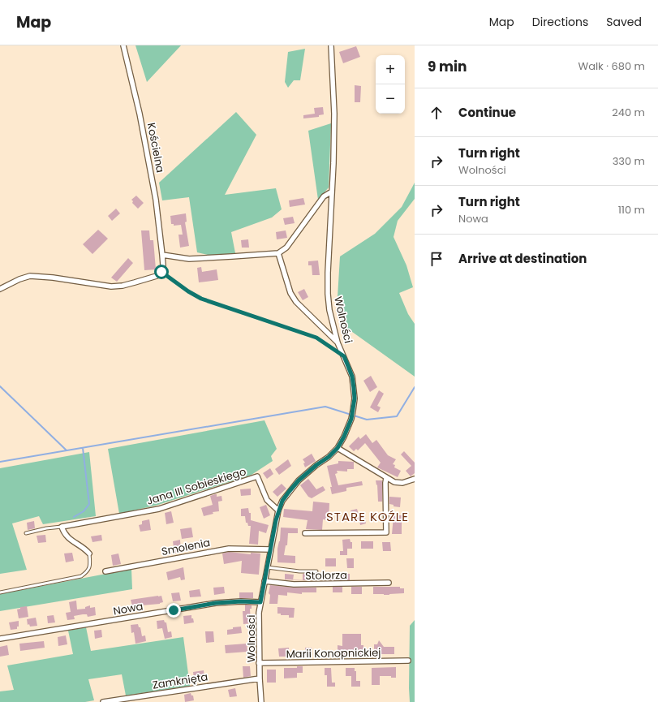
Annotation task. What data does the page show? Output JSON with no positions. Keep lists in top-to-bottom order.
{
  "streets": {
    "street": [
      "Kościelna",
      "Wolności",
      "Jana III Sobieskiego",
      "Smolenia",
      "Stolorza",
      "Nowa",
      "Marii Konopnickiej",
      "Zamknięta"
    ]
  },
  "crossings": [
    ["Wolności", "Jana III Sobieskiego"],
    ["Wolności", "Smolenia"],
    ["Wolności", "Stolorza"],
    ["Wolności", "Nowa"],
    ["Wolności", "Marii Konopnickiej"],
    ["Wolności", "Zamknięta"]
  ],
  "districts": ["STARE KOŹLE"],
  "page": {
    "header": "Map",
    "nav": ["Map", "Directions", "Saved"],
    "heading": ["9 min", "Walk · 680 m"],
    "map_buttons": ["+", "−"],
    "list": [
      ["Continue", "240 m"],
      ["Turn right", "Wolności", "330 m"],
      ["Turn right", "Nowa", "110 m"],
      "Arrive at destination"
    ]
  }
}
